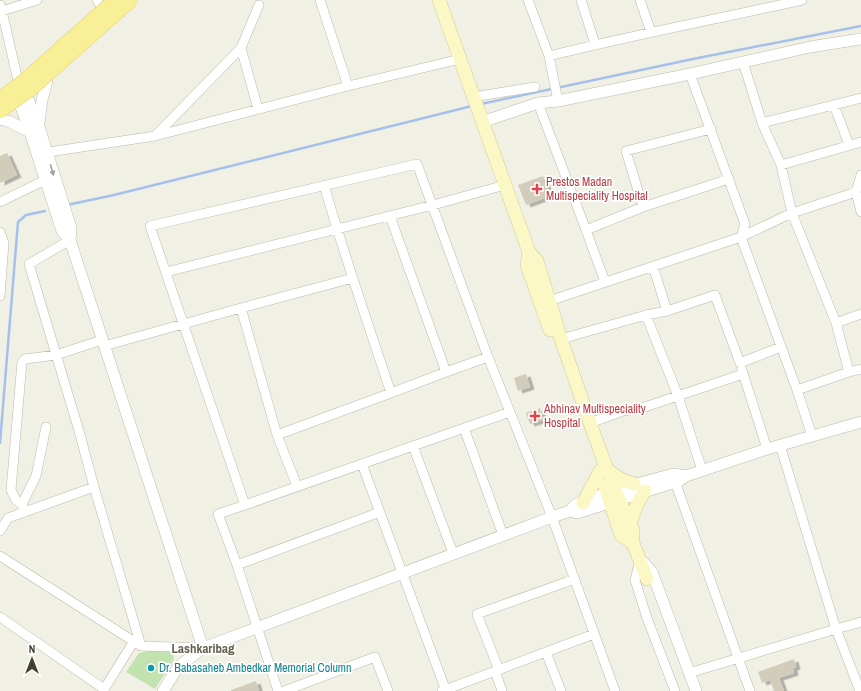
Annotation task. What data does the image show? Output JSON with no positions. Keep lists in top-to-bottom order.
{
  "districts": ["Lashkaribag"],
  "places": {
    "health": ["Prestos Madan Multispeciality Hospital", "Abhinav Multispeciality Hospital"],
    "other": ["Dr. Babasaheb Ambedkar Memorial Column"]
  },
  "north": "top"
}
